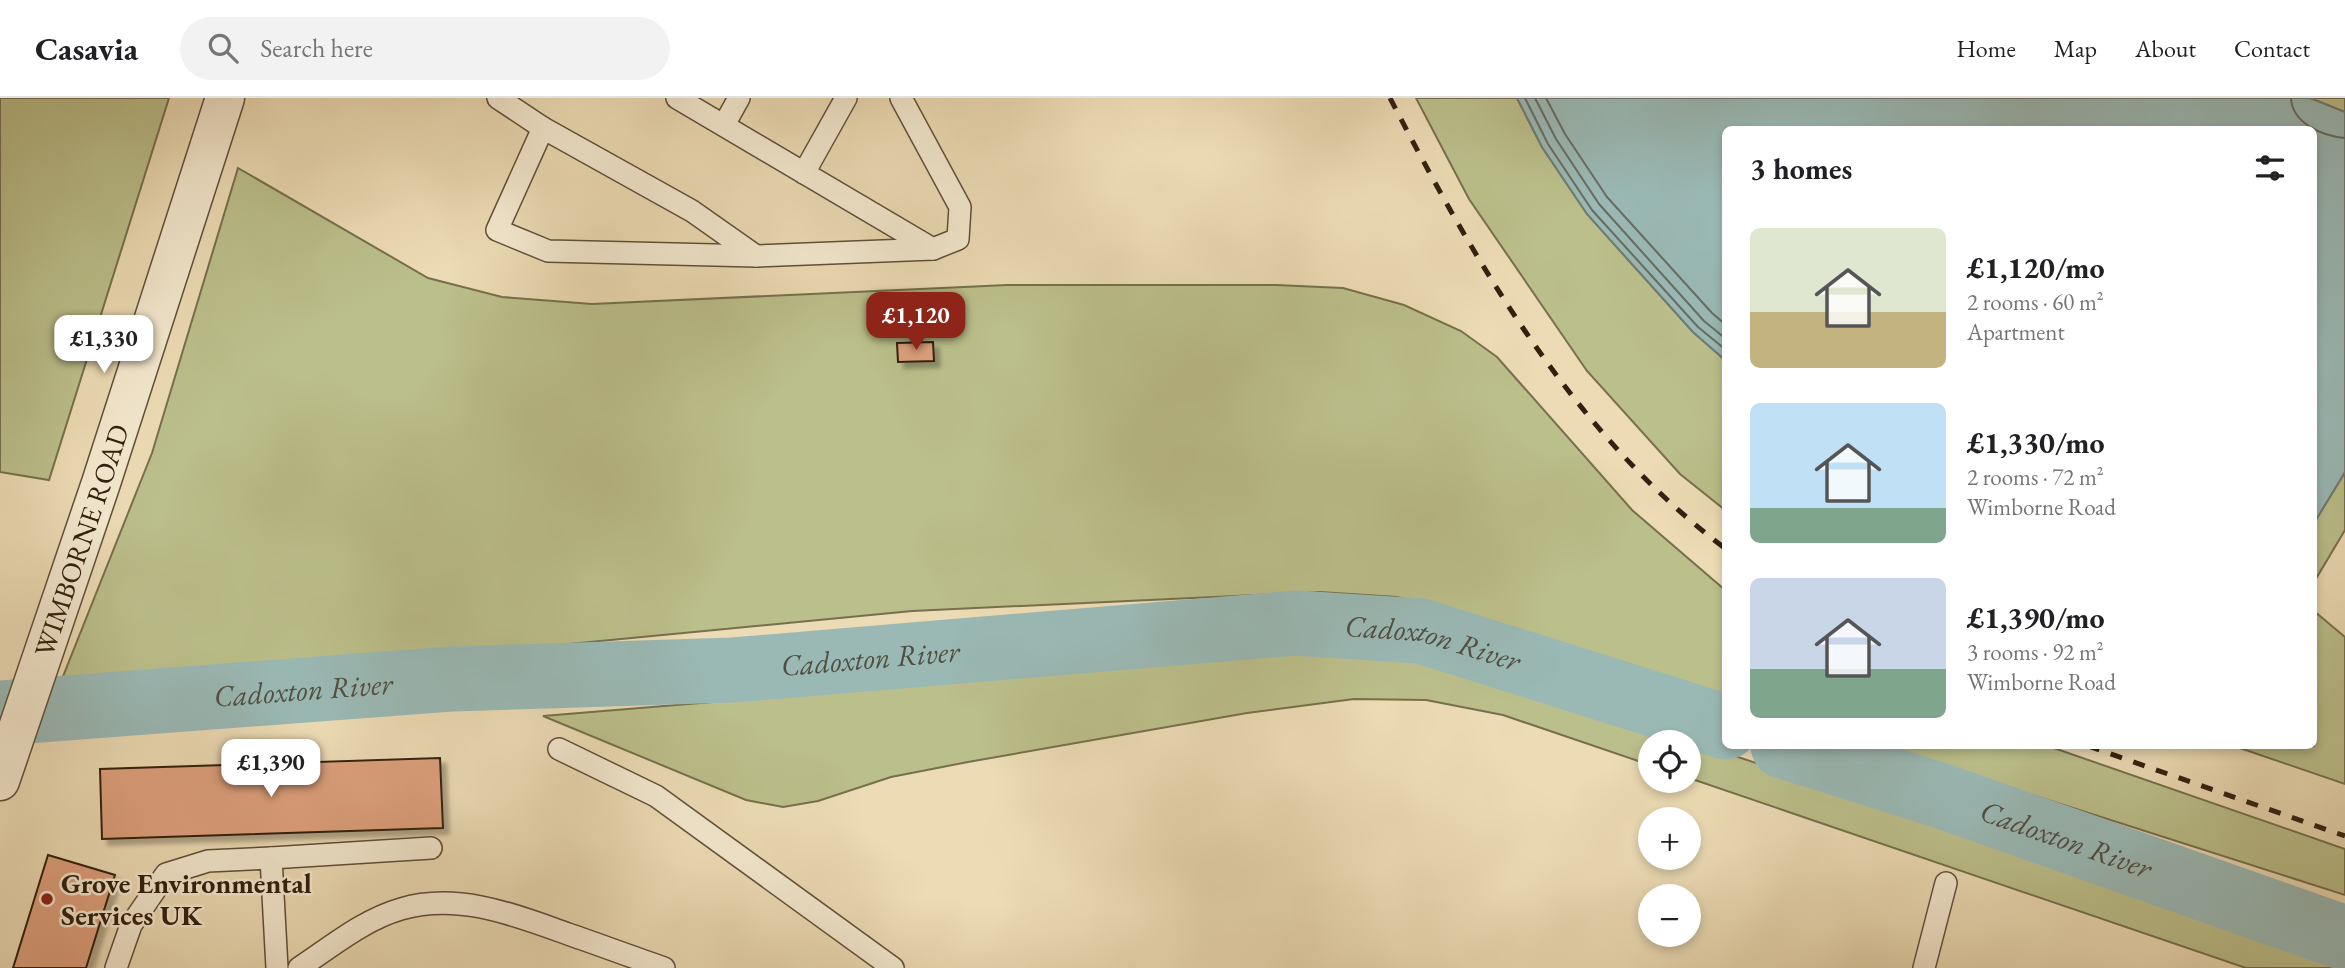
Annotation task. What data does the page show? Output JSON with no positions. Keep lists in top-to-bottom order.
{
  "streets": {
    "street": ["WIMBORNE ROAD"]
  },
  "water": ["Cadoxton River"],
  "places": ["Grove Environmental Services UK"],
  "page": {
    "header": "Casavia",
    "search": "Search here",
    "nav": [
      "Home",
      "Map",
      "About",
      "Contact"
    ],
    "heading": "3 homes",
    "list": [
      {
        "name": "£1,120/mo",
        "note": "2 rooms · 60 m² · Apartment"
      },
      {
        "name": "£1,330/mo",
        "note": "2 rooms · 72 m² · Wimborne Road"
      },
      {
        "name": "£1,390/mo",
        "note": "3 rooms · 92 m² · Wimborne Road"
      }
    ],
    "price": ["£1,120", "£1,330", "£1,390"],
    "map_buttons": ["+", "−"]
  }
}
